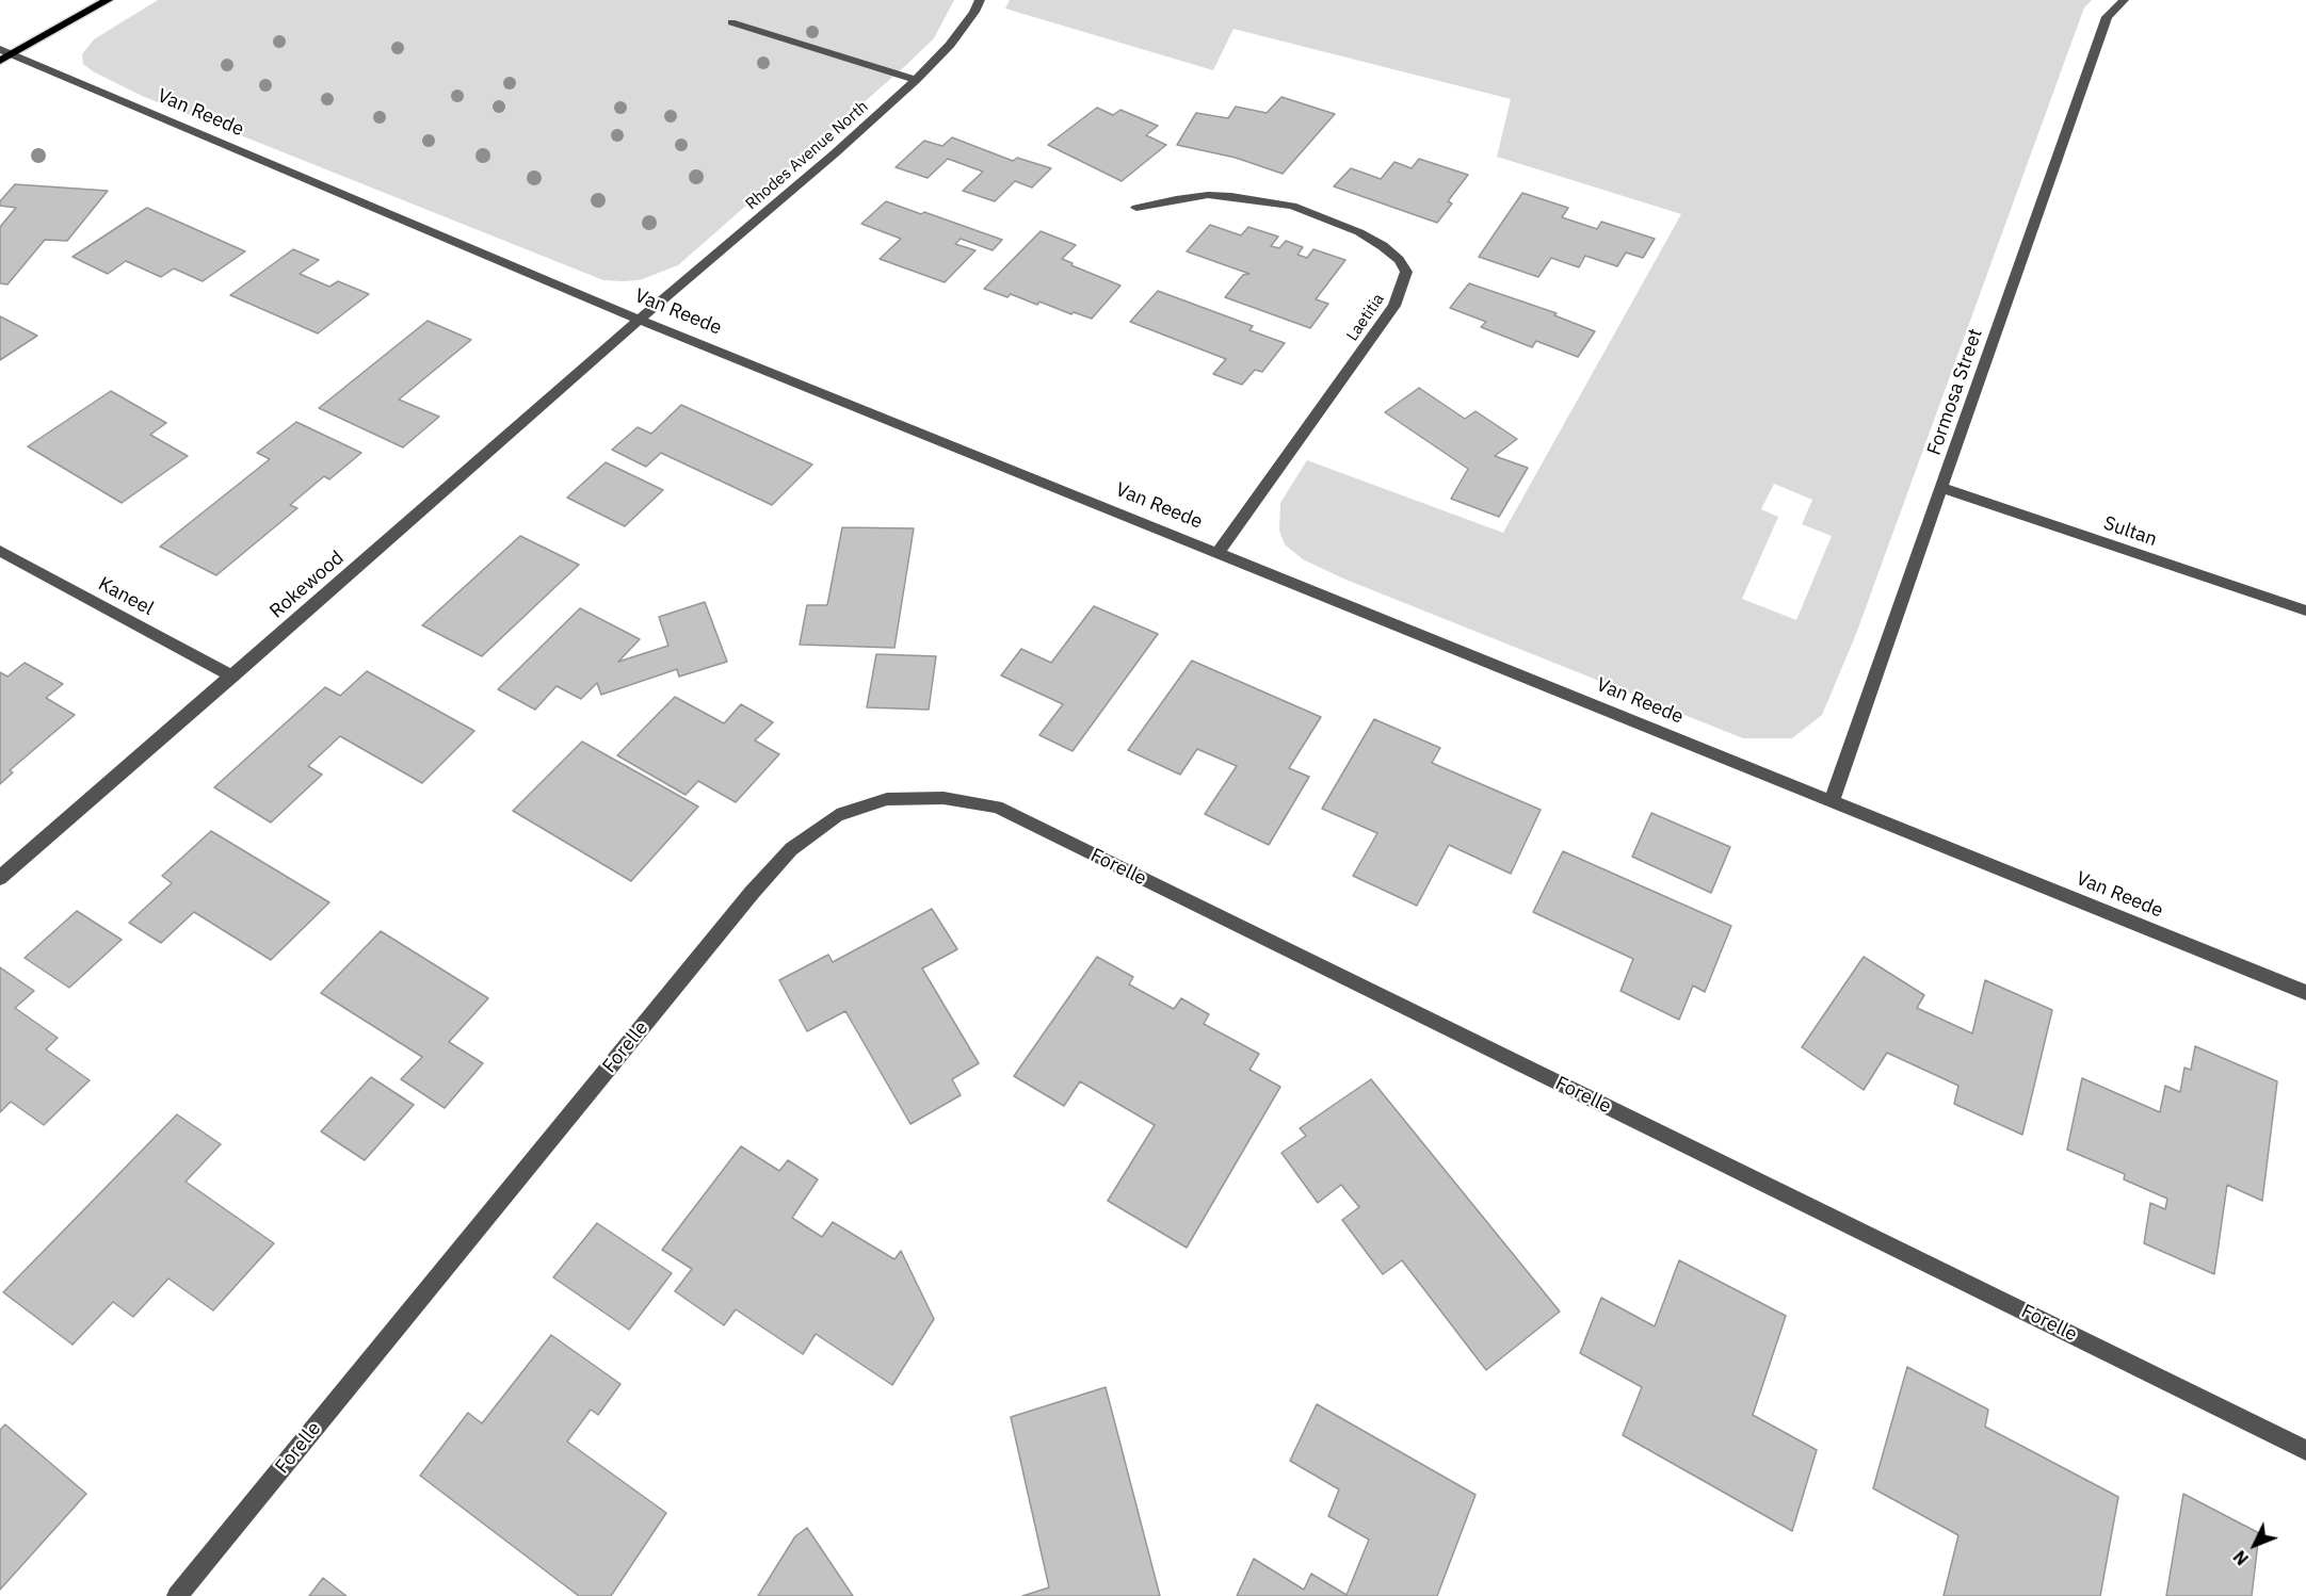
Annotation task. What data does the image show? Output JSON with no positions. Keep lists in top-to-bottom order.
{
  "streets": {
    "street": [
      "Van Reede",
      "Rhodes Avenue North",
      "Laetitia",
      "Formosa Street",
      "Sultan",
      "Rokewood",
      "Kaneel",
      "Forelle"
    ]
  },
  "crossings": [
    ["Van Reede", "Rhodes Avenue North"],
    ["Van Reede", "Laetitia"],
    ["Van Reede", "Formosa Street"],
    ["Van Reede", "Rokewood"],
    ["Rhodes Avenue North", "Rokewood"],
    ["Formosa Street", "Sultan"],
    ["Rokewood", "Kaneel"]
  ],
  "north": "bottom left"
}
